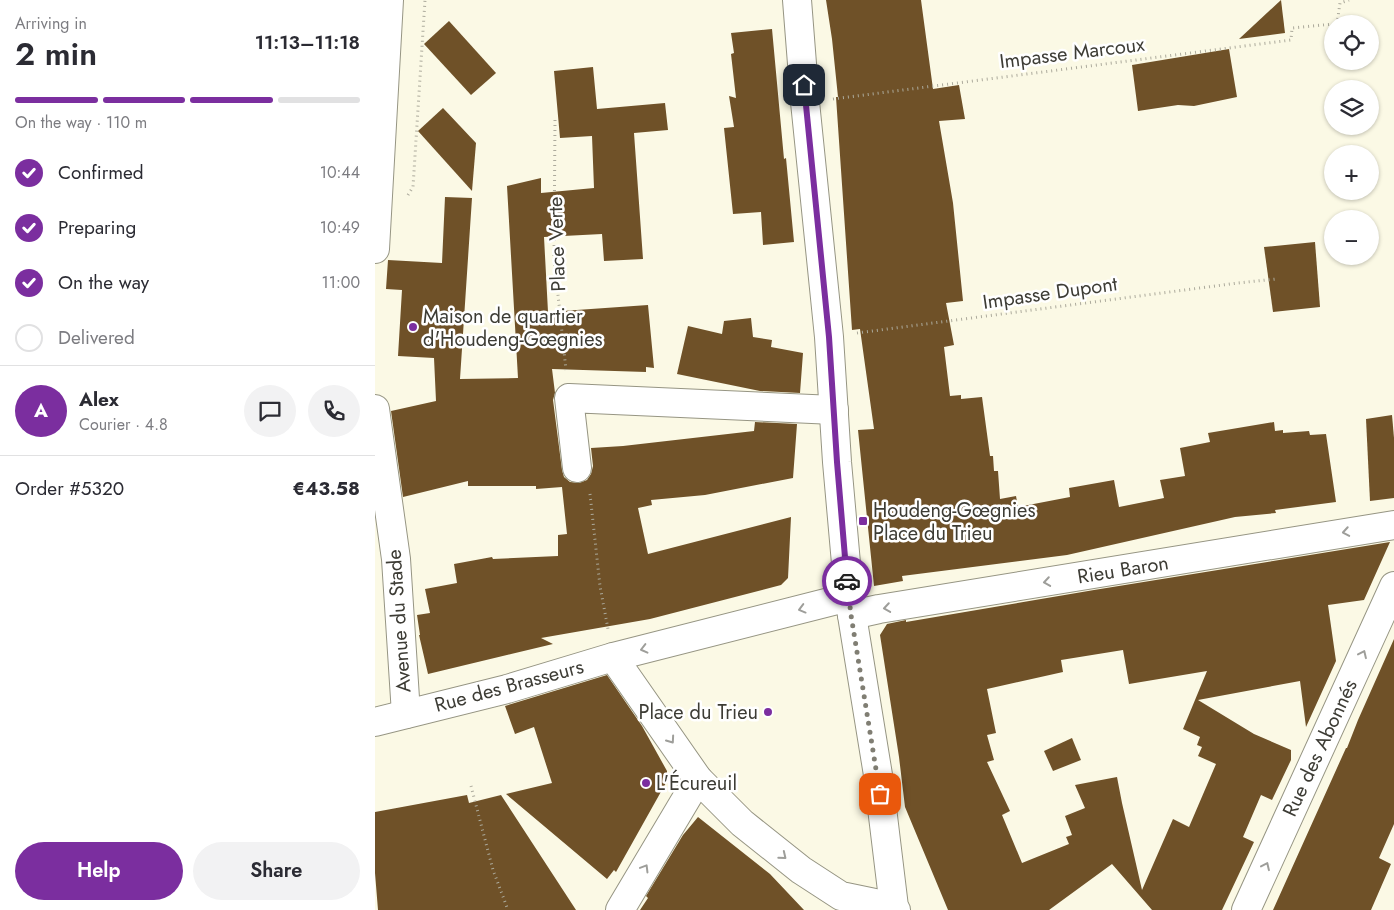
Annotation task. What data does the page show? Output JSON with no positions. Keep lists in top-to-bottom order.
{
  "streets": {
    "street": [
      "Rieu Baron",
      "Avenue du Stade",
      "Rue des Brasseurs",
      "Rue des Abonnés"
    ],
    "path": ["Impasse Marcoux", "Place Verte", "Impasse Dupont"]
  },
  "crossings": [
    ["Avenue du Stade", "Rue des Brasseurs"]
  ],
  "one_way": ["Rieu Baron", "Rue des Abonnés"],
  "places": {
    "other": ["Maison de quartier d'Houdeng-Gœgnies", "Place du Trieu", "L'Écureuil"],
    "transit": ["Houdeng-Gœgnies Place du Trieu"]
  },
  "page": {
    "heading": ["2 min", "Arriving in", "11:13–11:18"],
    "panel": [
      "Alex",
      "Courier · 4.8",
      "Order #5320",
      "€43.58"
    ],
    "map_buttons": ["+", "−"],
    "bar": "On the way · 110 m",
    "list": [
      ["Confirmed", "10:44"],
      ["Preparing", "10:49"],
      ["On the way", "11:00"],
      "Delivered"
    ],
    "round": "A",
    "buttons": ["Help", "Share"]
  }
}
